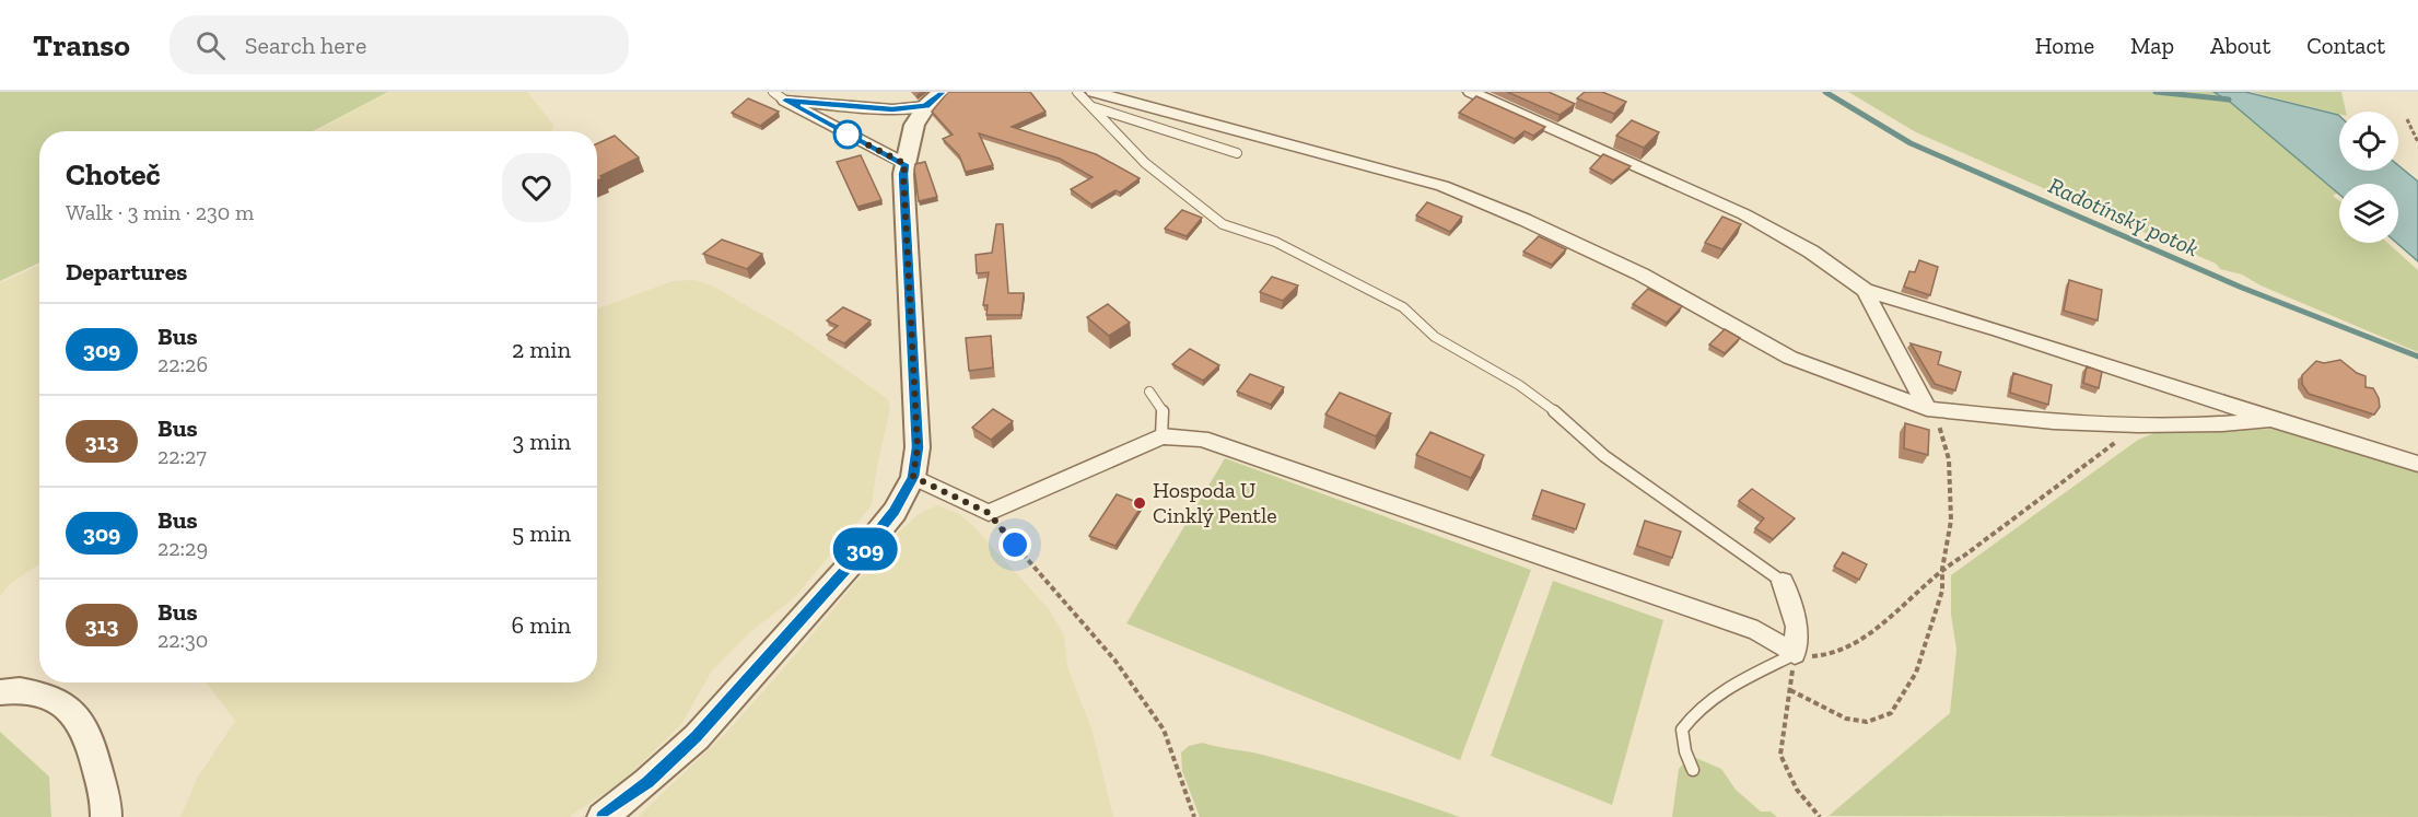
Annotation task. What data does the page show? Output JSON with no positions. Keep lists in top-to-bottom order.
{
  "water": ["Radotínský potok"],
  "places": ["Hospoda U Cinklý Pentle"],
  "lines": ["bus line 309"],
  "page": {
    "header": "Transo",
    "search": "Search here",
    "nav": [
      "Home",
      "Map",
      "About",
      "Contact"
    ],
    "on_map": "309",
    "heading": [
      ["Choteč", "Walk · 3 min · 230 m"],
      "Departures"
    ],
    "list": [
      {
        "mark": "309",
        "name": "Bus",
        "note": "22:26",
        "value": "2 min"
      },
      {
        "mark": "313",
        "name": "Bus",
        "note": "22:27",
        "value": "3 min"
      },
      {
        "mark": "309",
        "name": "Bus",
        "note": "22:29",
        "value": "5 min"
      },
      {
        "mark": "313",
        "name": "Bus",
        "note": "22:30",
        "value": "6 min"
      }
    ]
  }
}
